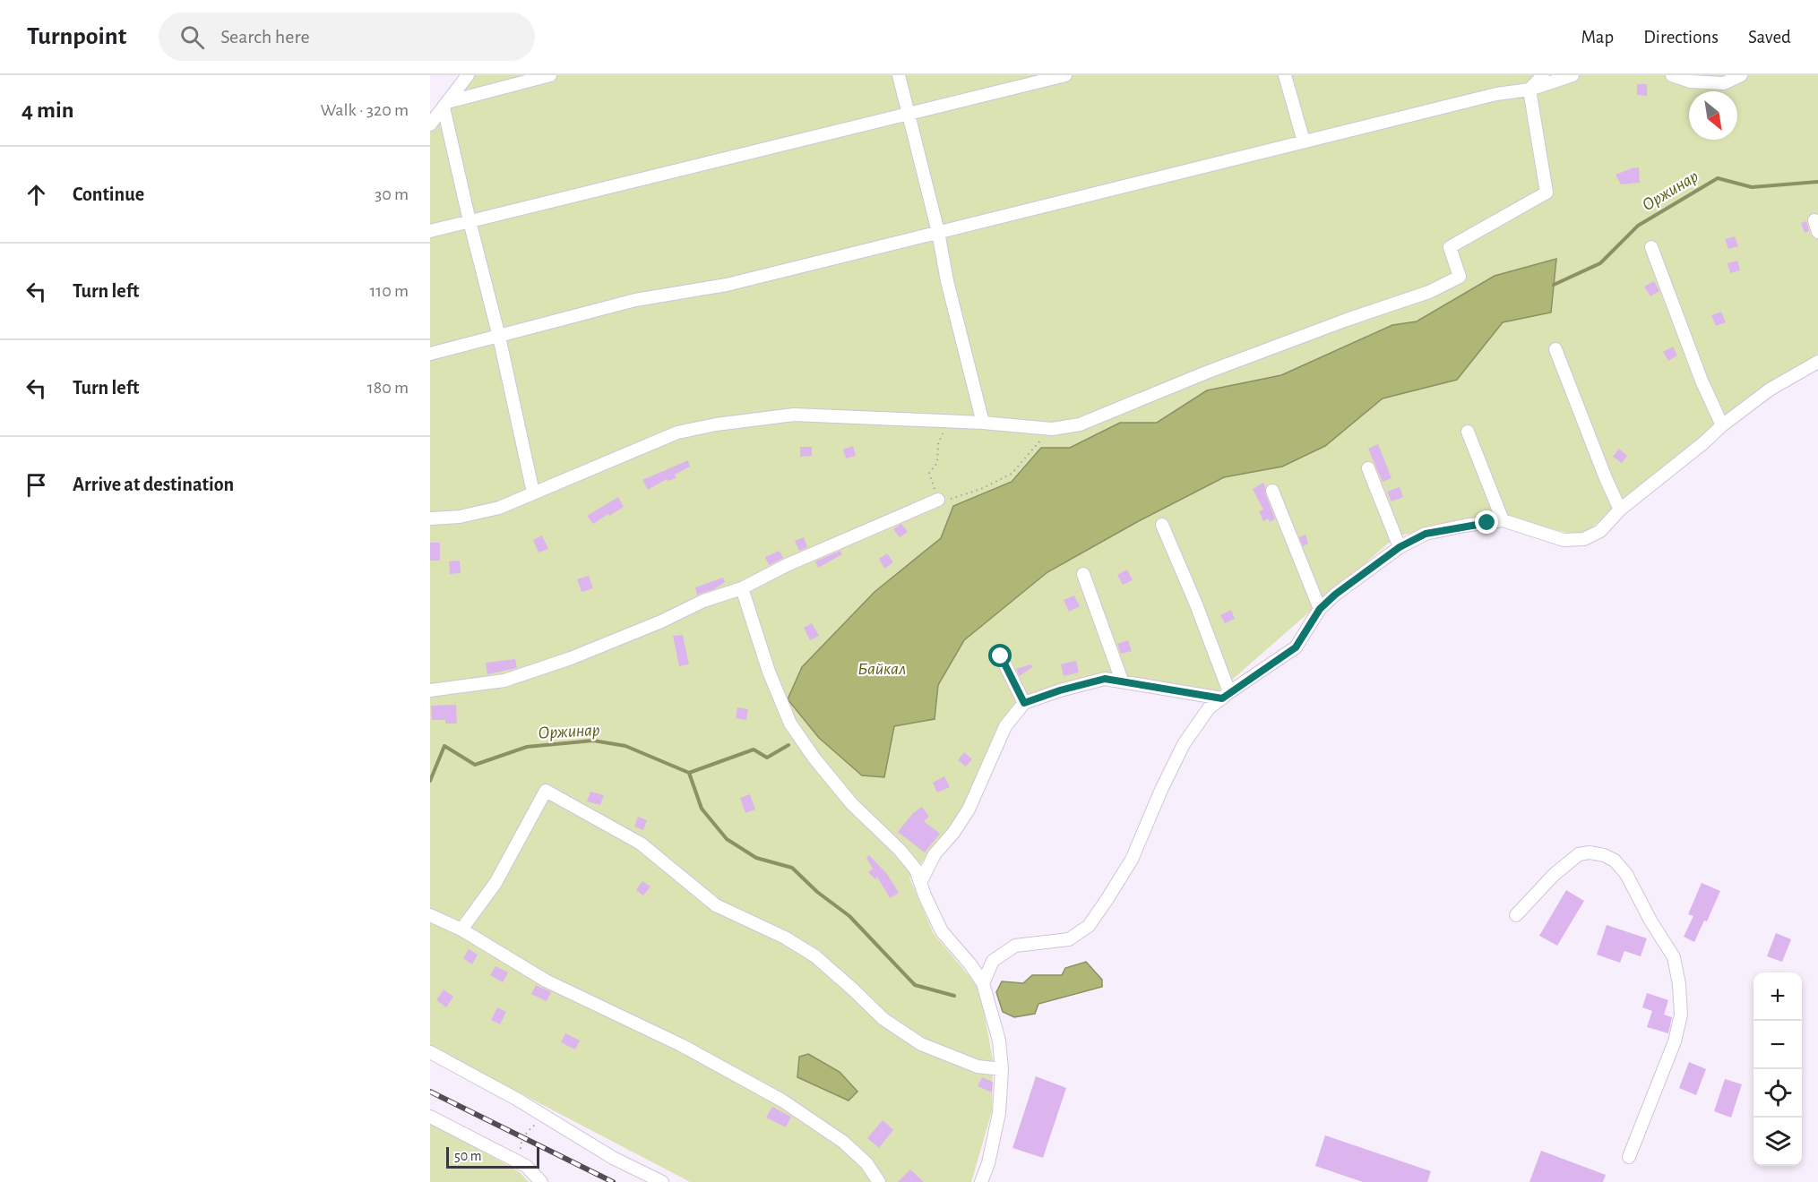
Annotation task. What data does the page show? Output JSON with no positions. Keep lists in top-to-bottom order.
{
  "water": ["Оржинар", "Байкал"],
  "scale_bar": "50 m",
  "north": "bottom right",
  "page": {
    "header": "Turnpoint",
    "search": "Search here",
    "nav": ["Map", "Directions", "Saved"],
    "heading": ["4 min", "Walk · 320 m"],
    "list": [
      ["Continue", "30 m"],
      ["Turn left", "110 m"],
      ["Turn left", "180 m"],
      "Arrive at destination"
    ],
    "map_buttons": ["+", "−"],
    "scale": "50 m"
  }
}
